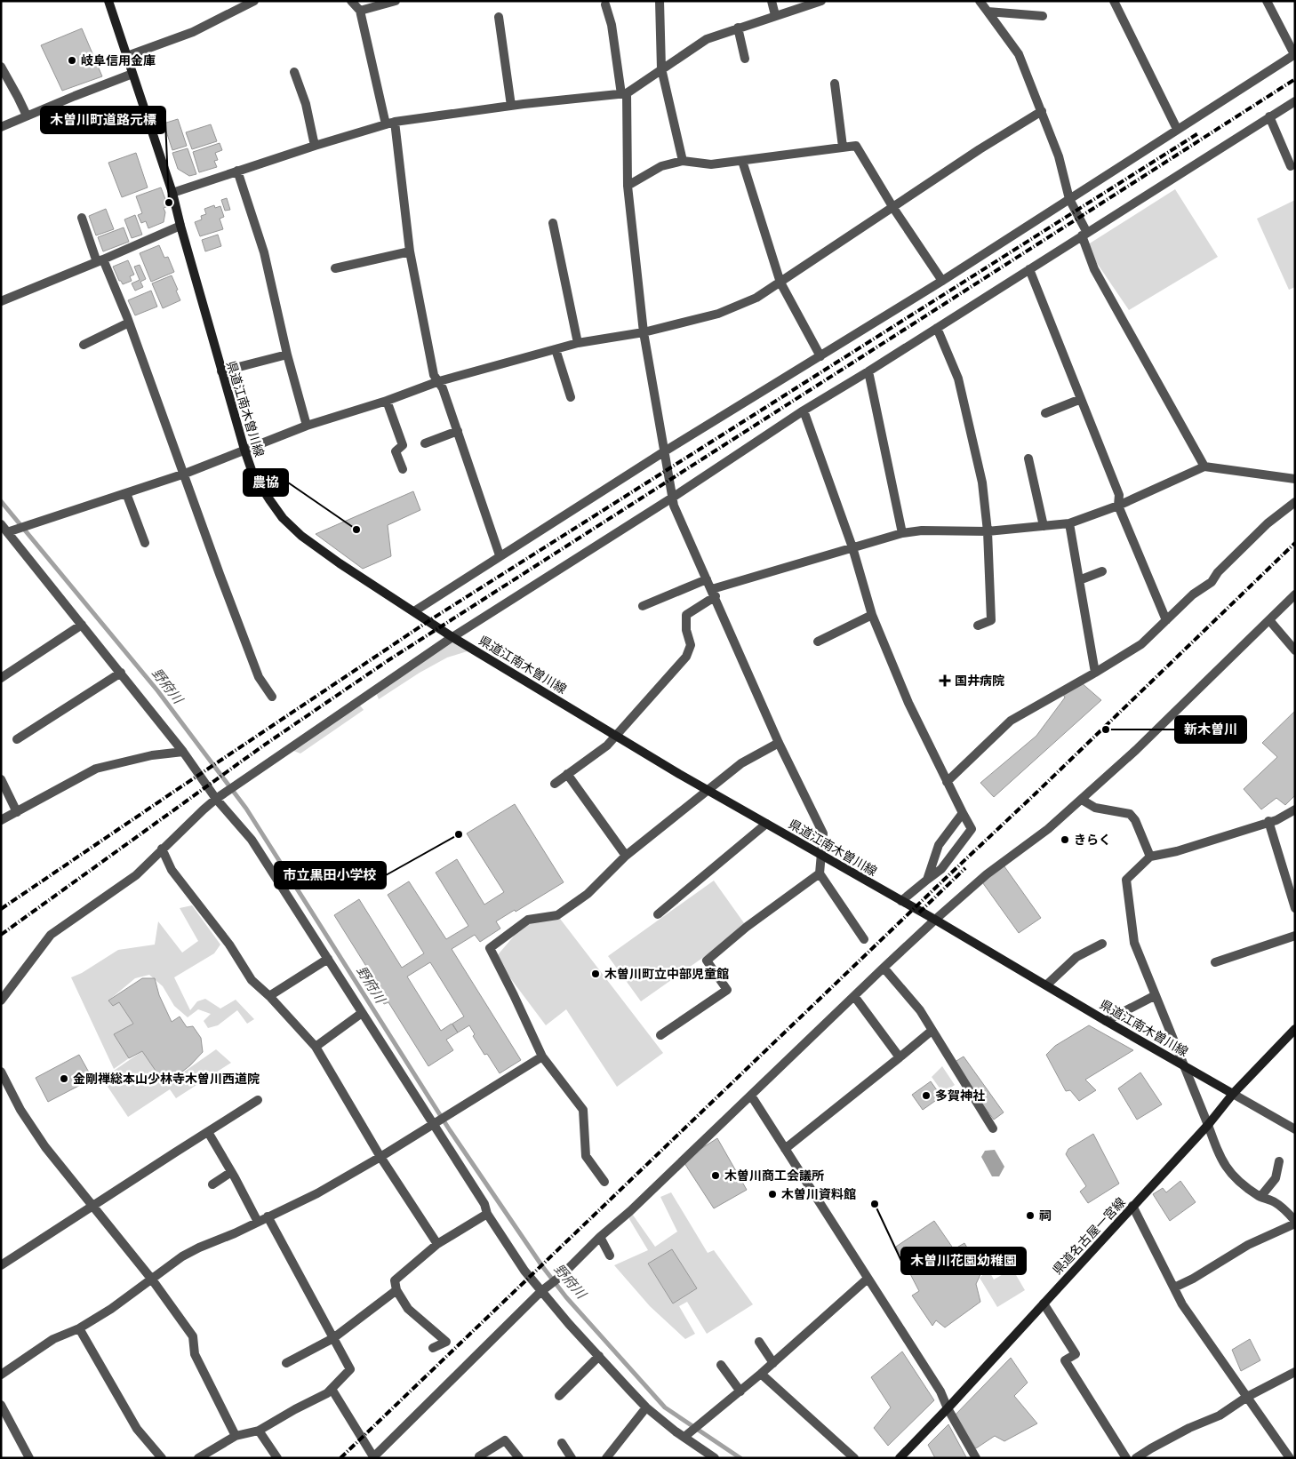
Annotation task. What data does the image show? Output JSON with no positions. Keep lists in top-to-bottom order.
{
  "streets": {
    "main road": ["県道江南木曽川線", "県道名古屋一宮線"]
  },
  "crossings": [
    ["県道江南木曽川線", "県道名古屋一宮線"]
  ],
  "water": ["野府川"],
  "places": {
    "other": [
      "岐阜信用金庫",
      "木曽川町道路元標",
      "農協",
      "新木曽川",
      "市立黒田小学校",
      "きらく",
      "木曽川町立中部児童館",
      "金剛禅総本山少林寺木曽川西道院",
      "多賀神社",
      "木曽川商工会議所",
      "木曽川資料館",
      "木曽川花園幼稚園",
      "祠"
    ],
    "health": ["国井病院"]
  }
}
